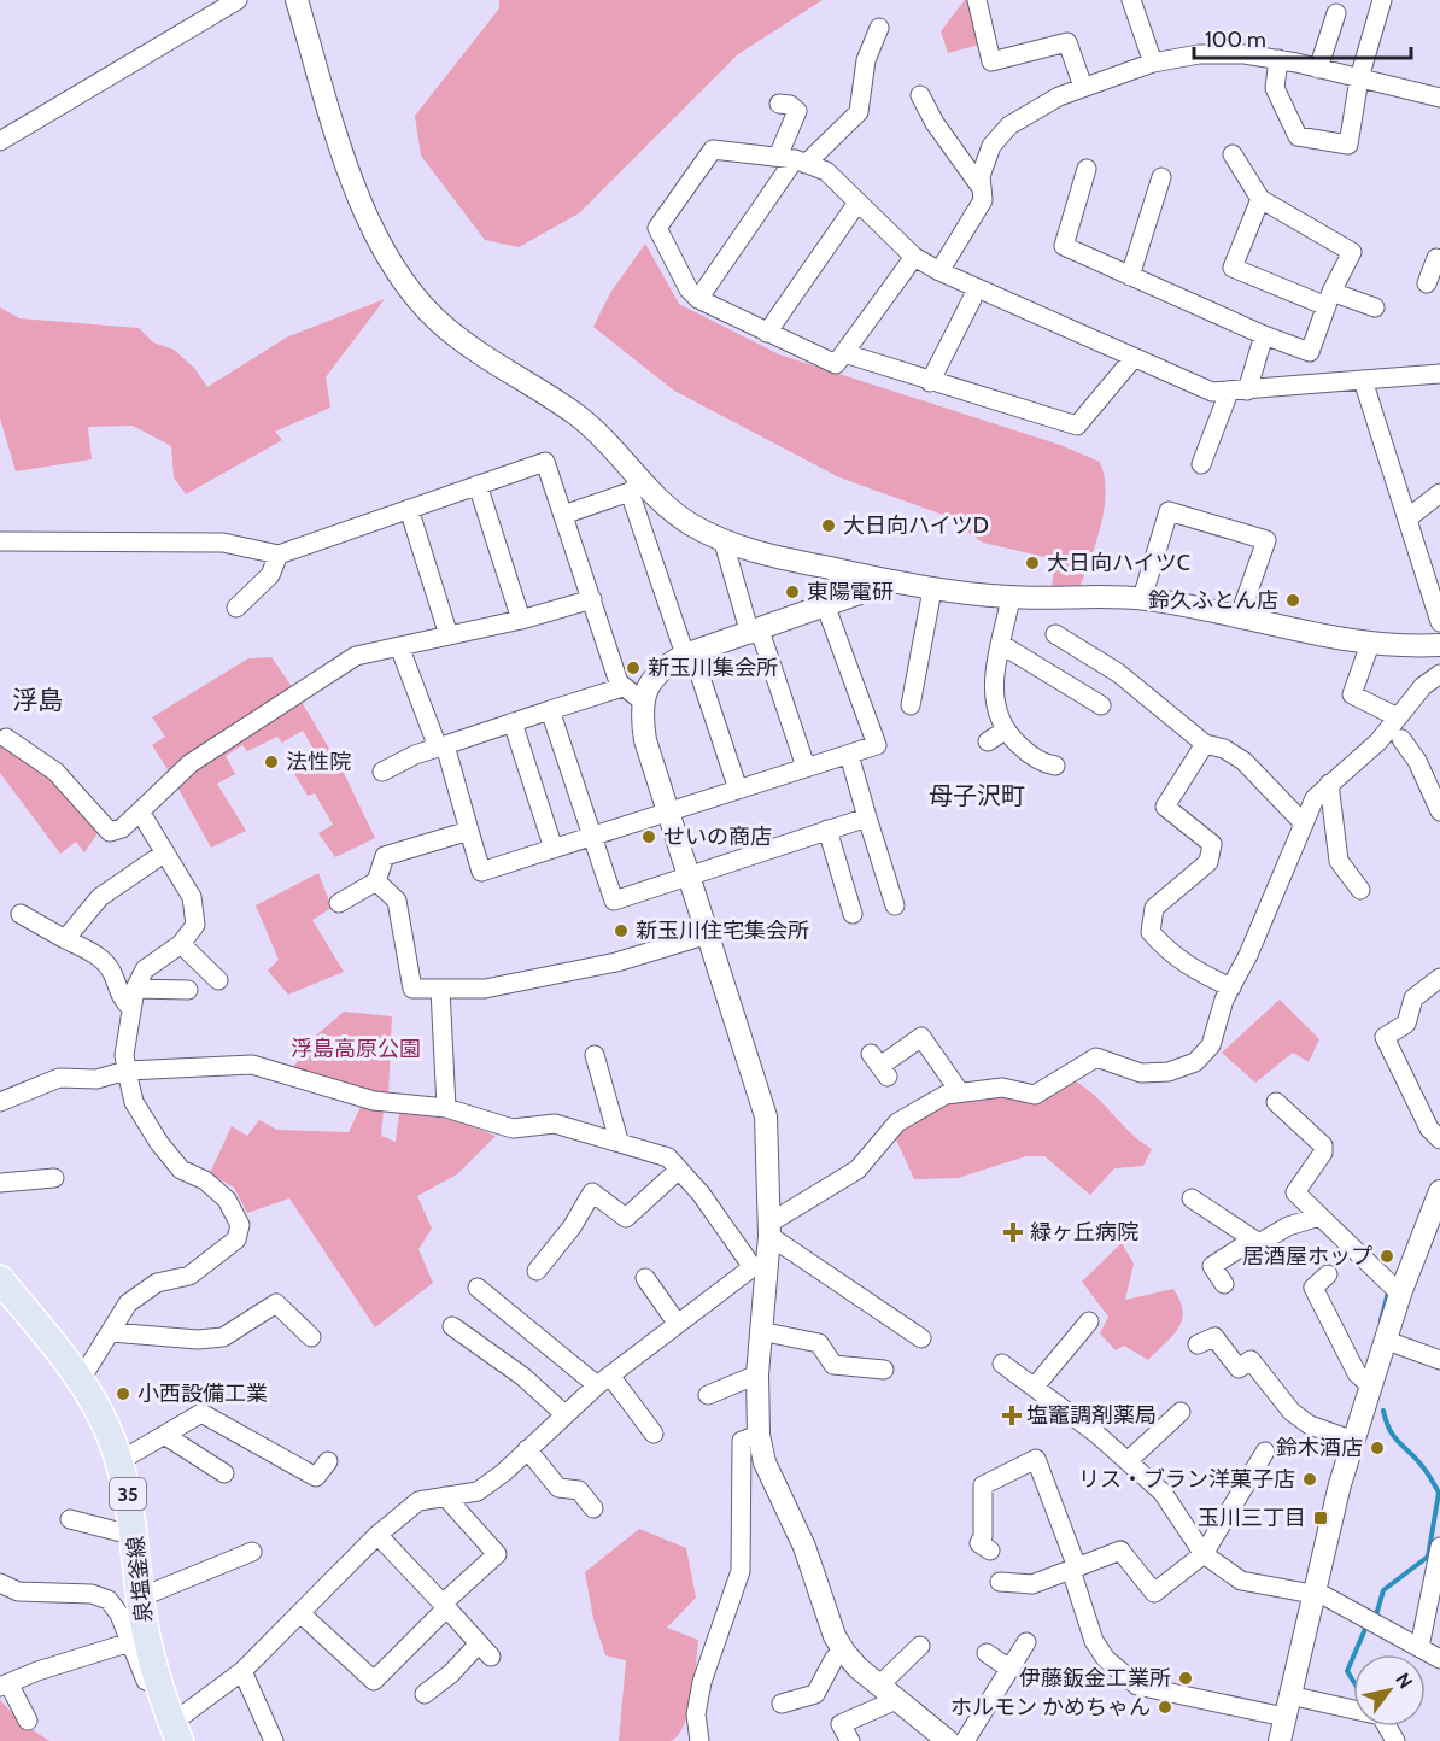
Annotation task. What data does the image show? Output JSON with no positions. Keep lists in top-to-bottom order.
{
  "streets": {
    "main road": ["35", "泉塩釜線"]
  },
  "districts": ["浮島", "母子沢町"],
  "parks": ["浮島高原公園"],
  "places": {
    "other": [
      "大日向ハイツD",
      "大日向ハイツC",
      "東陽電研",
      "鈴久ふとん店",
      "新玉川集会所",
      "法性院",
      "せいの商店",
      "新玉川住宅集会所",
      "居酒屋ホップ",
      "小西設備工業",
      "鈴木酒店",
      "リス・ブラン洋菓子店",
      "伊藤鈑金工業所",
      "ホルモン かめちゃん"
    ],
    "health": ["緑ヶ丘病院", "塩竈調剤薬局"],
    "transit": ["玉川三丁目"]
  },
  "scale_bar": "100 m",
  "north": "top right"
}
